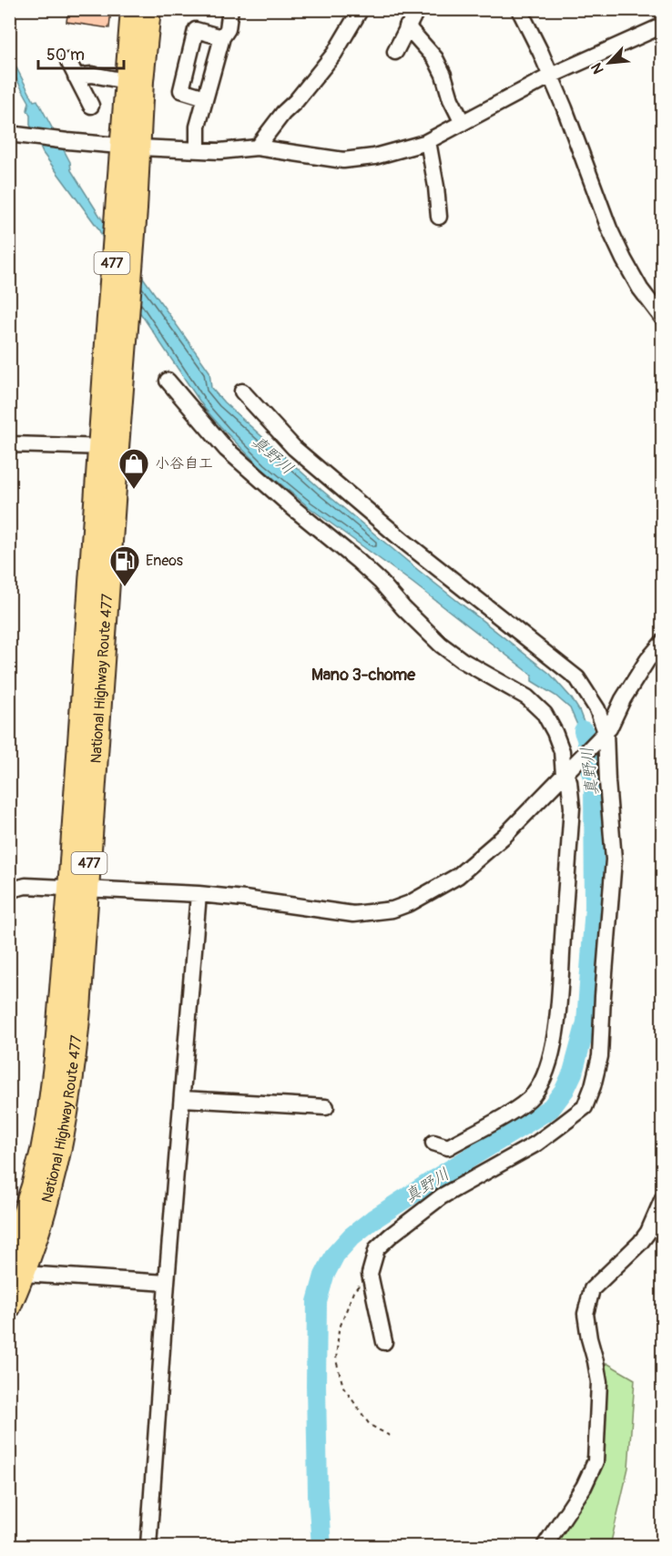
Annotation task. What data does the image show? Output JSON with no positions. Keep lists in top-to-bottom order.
{
  "streets": {
    "highway": ["477", "National Highway Route 477"]
  },
  "districts": ["Mano 3-chome"],
  "water": ["真野川"],
  "places": {
    "shop": ["小谷自工"],
    "fuel station": ["Eneos"]
  },
  "scale_bar": "50 m",
  "north": "bottom left"
}
